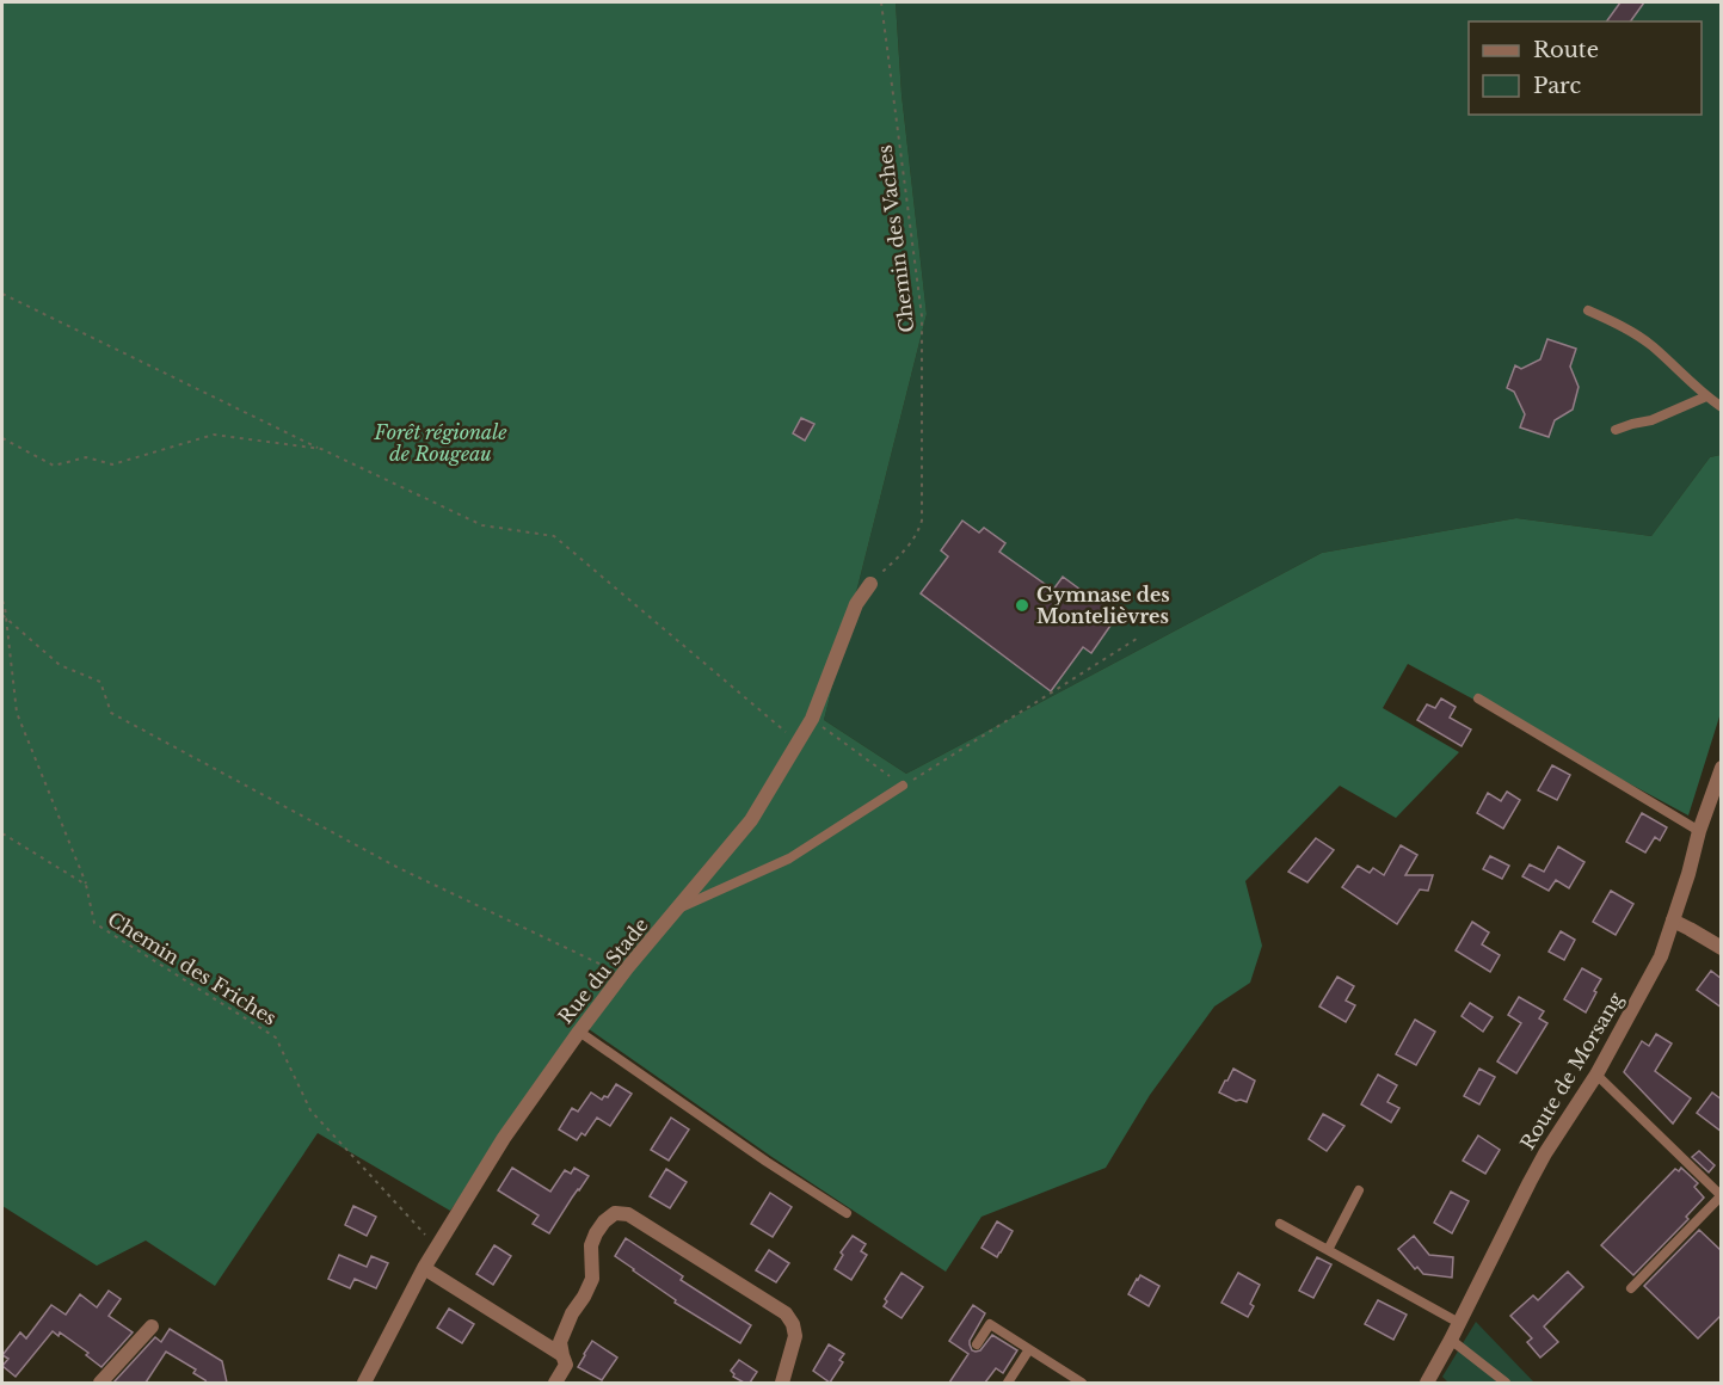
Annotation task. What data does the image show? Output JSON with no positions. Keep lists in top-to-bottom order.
{
  "streets": {
    "street": ["Rue du Stade", "Route de Morsang"],
    "path": ["Chemin des Vaches", "Chemin des Friches"]
  },
  "crossings": [
    ["Chemin des Vaches", "Rue du Stade"],
    ["Chemin des Friches", "Rue du Stade"]
  ],
  "parks": ["Forêt régionale de Rougeau"],
  "places": ["Gymnase des Montelièvres"],
  "legend": ["Route", "Parc"]
}
